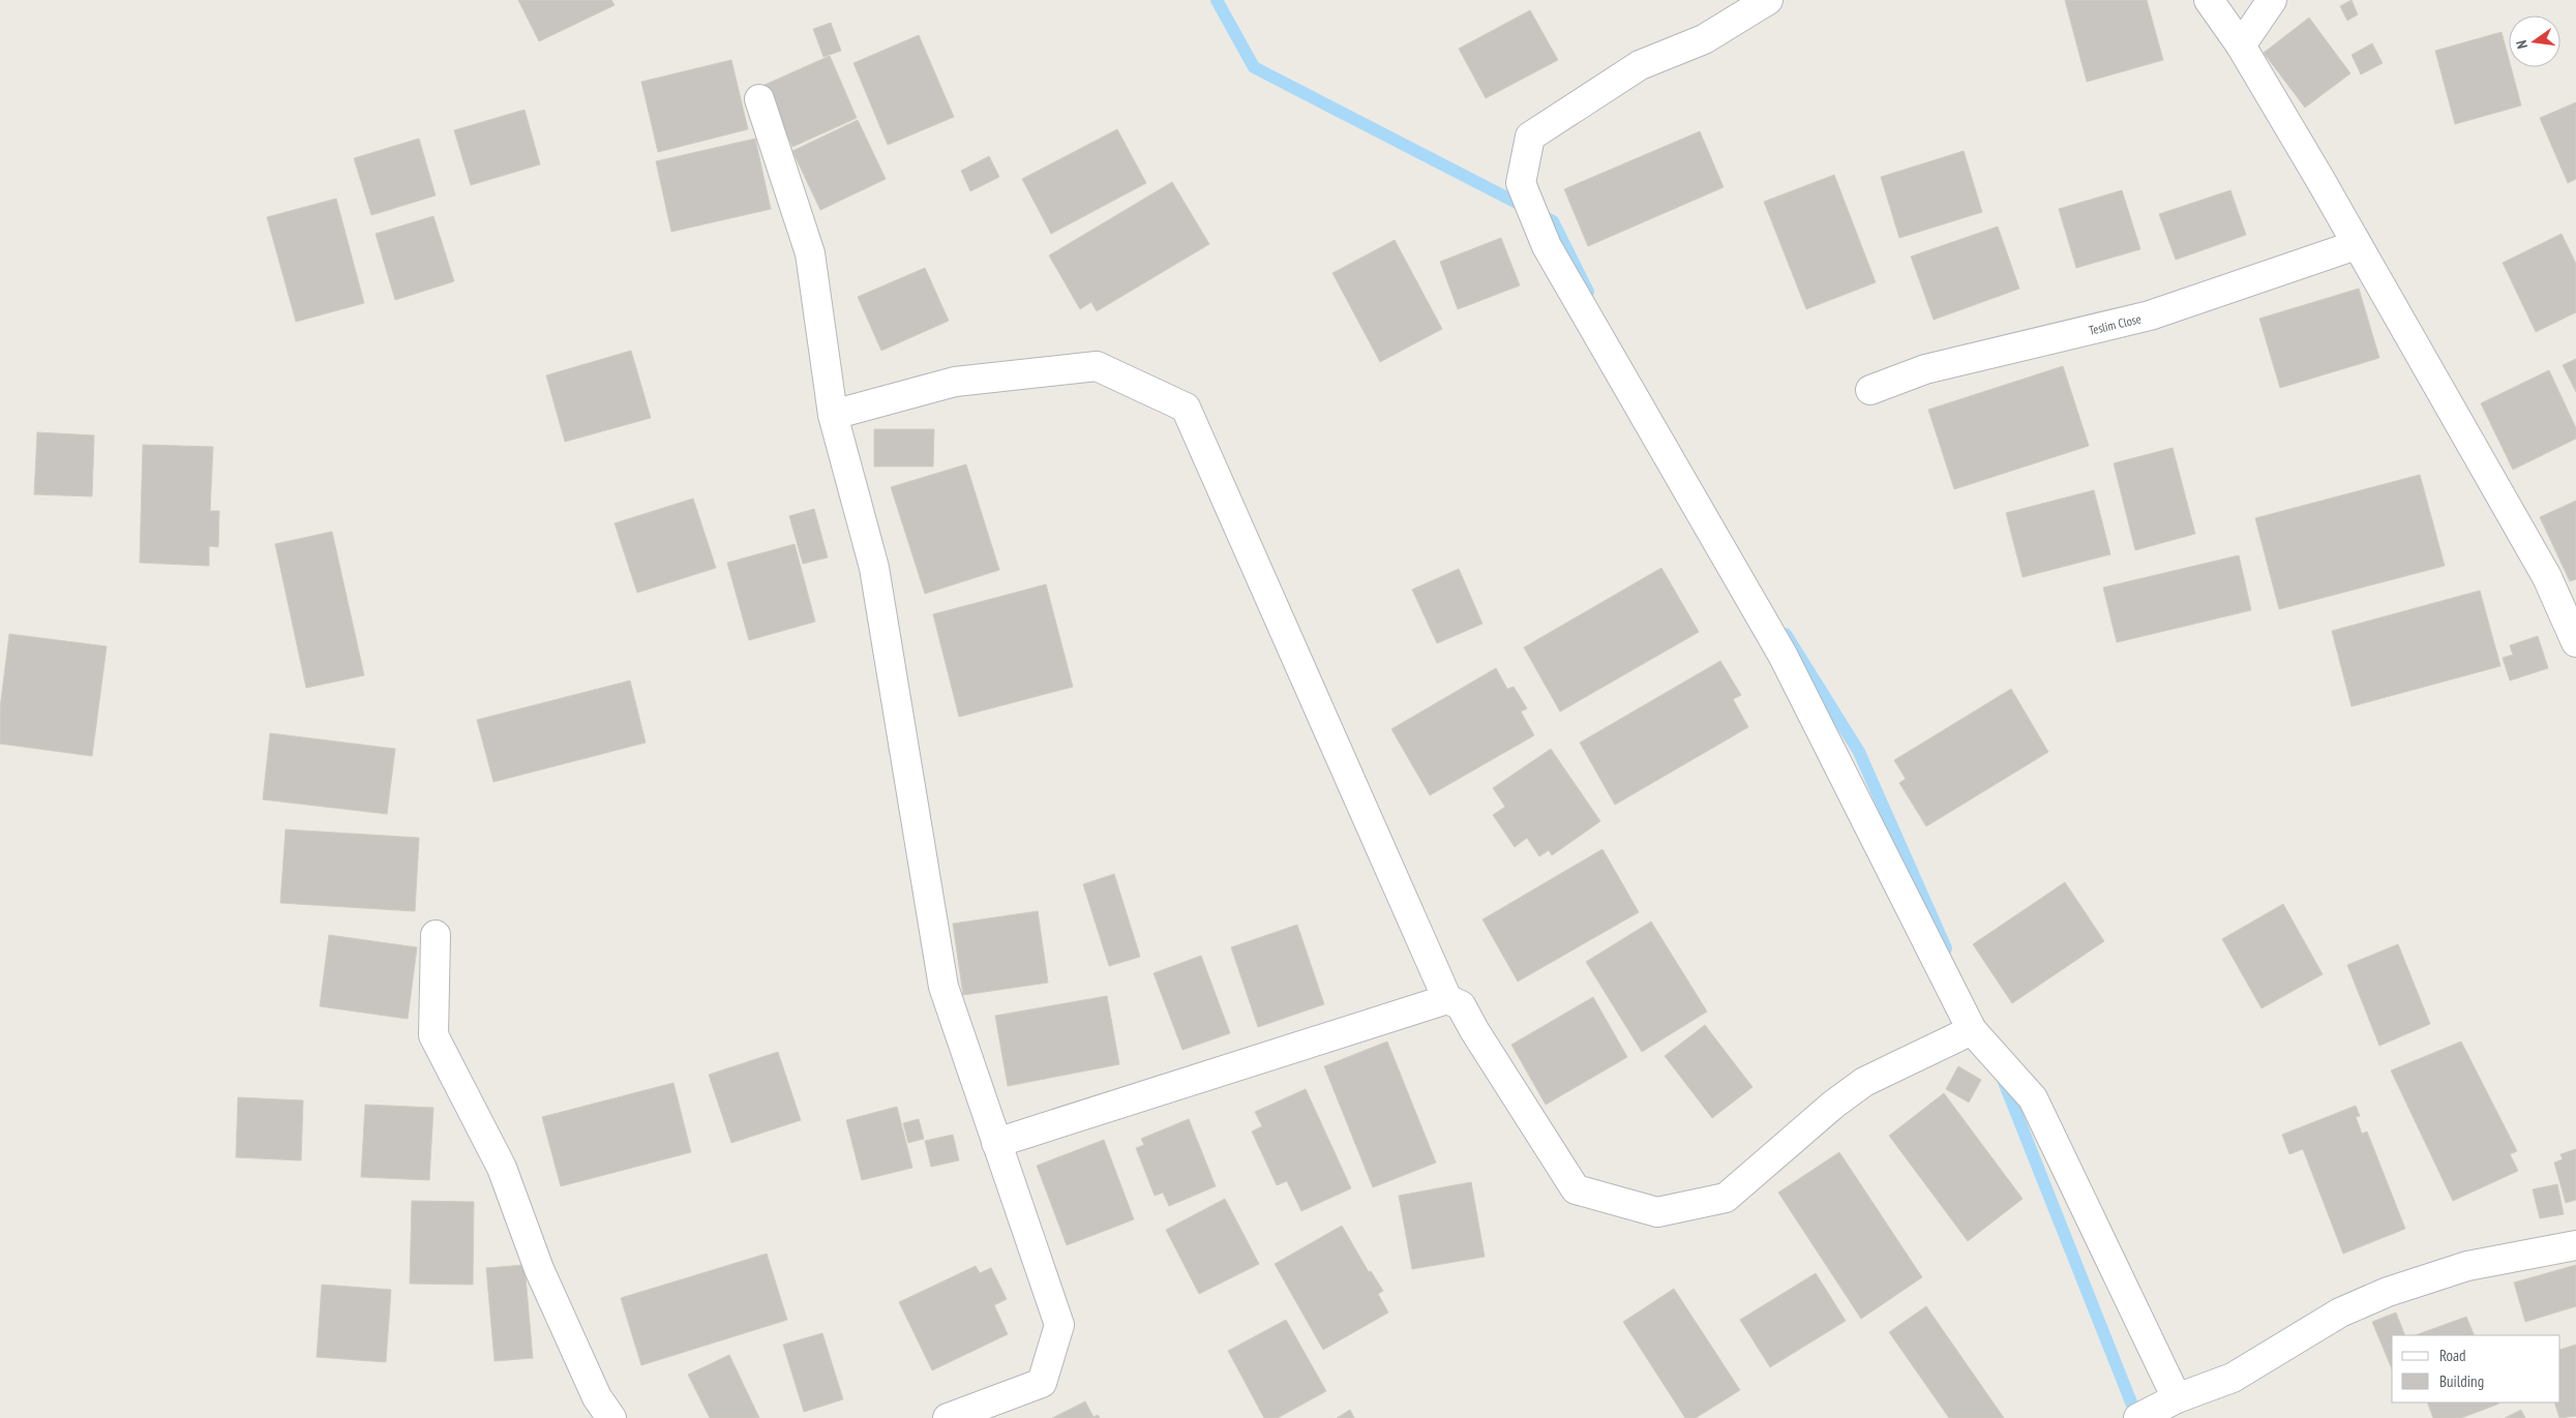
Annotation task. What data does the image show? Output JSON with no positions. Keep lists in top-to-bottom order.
{
  "streets": {
    "street": ["Teslim Close"]
  },
  "legend": ["Road", "Building"],
  "north": "left"
}
